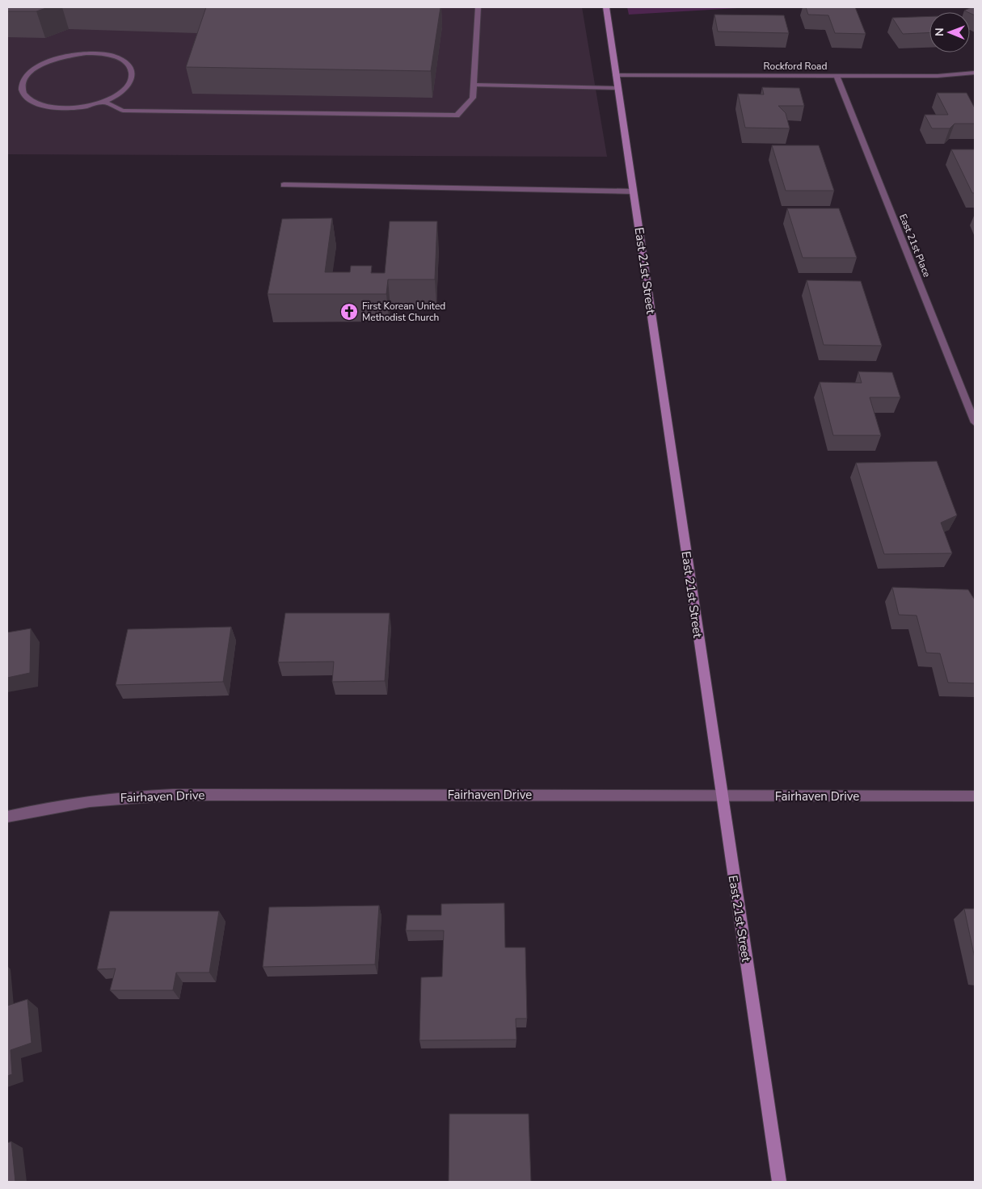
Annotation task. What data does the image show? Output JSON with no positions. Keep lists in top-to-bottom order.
{
  "streets": {
    "main road": ["East 21st Street"],
    "street": ["Rockford Road", "East 21st Place", "Fairhaven Drive"]
  },
  "crossings": [
    ["Rockford Road", "East 21st Place"],
    ["Rockford Road", "East 21st Street"],
    ["East 21st Street", "Fairhaven Drive"]
  ],
  "places": {
    "church": ["First Korean United Methodist Church"]
  },
  "north": "left"
}
